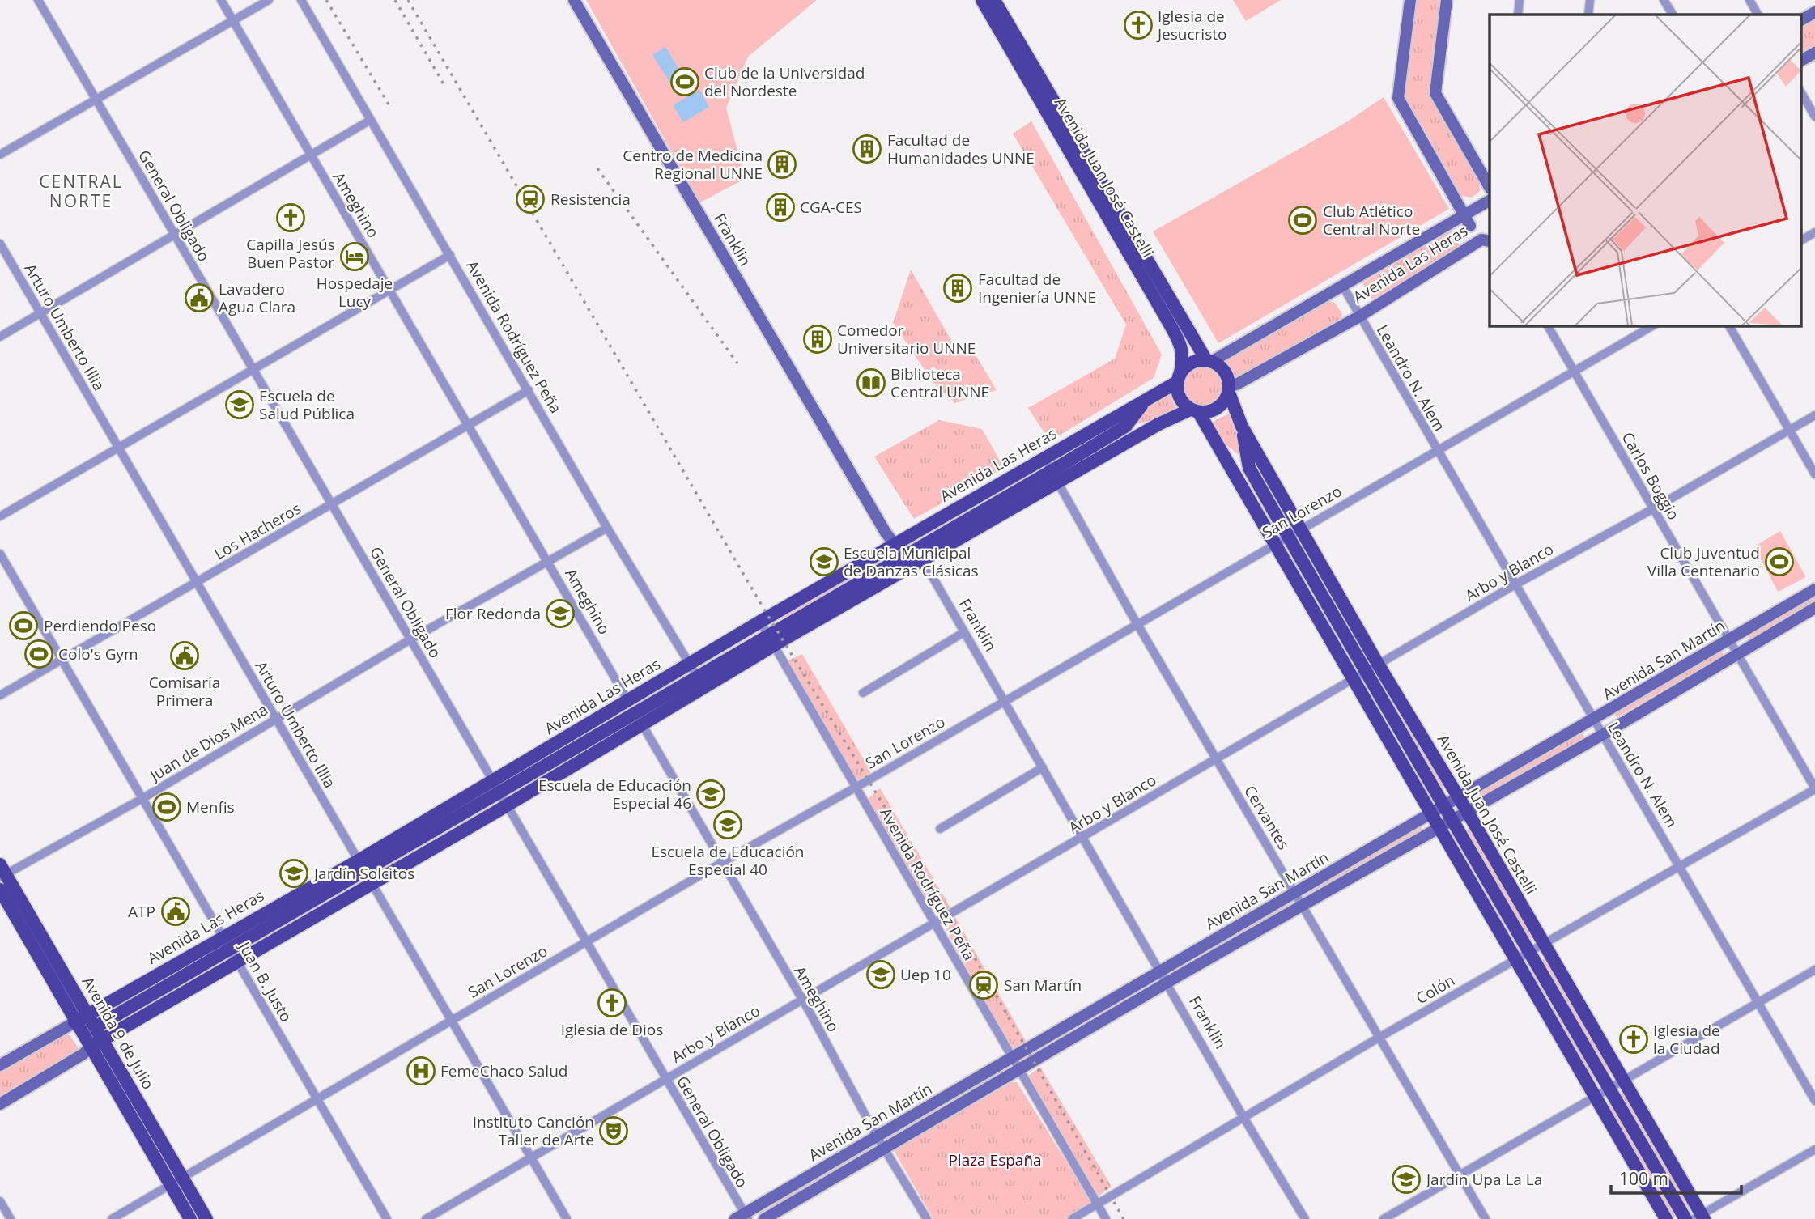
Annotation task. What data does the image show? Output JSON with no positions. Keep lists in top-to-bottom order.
{
  "streets": {
    "main road": [
      "Avenida Juan José Castelli",
      "Franklin",
      "Avenida Las Heras",
      "Avenida San Martín",
      "Avenida 9 de Julio"
    ],
    "street": [
      "Ameghino",
      "General Obligado",
      "Arturo Umberto Illia",
      "Avenida Rodríguez Peña",
      "Leandro N. Alem",
      "Carlos Boggio",
      "San Lorenzo",
      "Los Hacheros",
      "Arbo y Blanco",
      "Juan de Dios Mena",
      "Cervantes",
      "Juan B. Justo",
      "Colón"
    ]
  },
  "crossings": [
    ["Avenida Juan José Castelli", "Avenida Las Heras"],
    ["Avenida Juan José Castelli", "San Lorenzo"],
    ["Avenida Juan José Castelli", "Arbo y Blanco"],
    ["Avenida Juan José Castelli", "Avenida San Martín"],
    ["Avenida Juan José Castelli", "Colón"],
    ["Ameghino", "Avenida Las Heras"],
    ["Ameghino", "San Lorenzo"],
    ["Ameghino", "Los Hacheros"],
    ["Ameghino", "Arbo y Blanco"],
    ["Ameghino", "Avenida San Martín"],
    ["Ameghino", "Juan de Dios Mena"],
    ["General Obligado", "Avenida Las Heras"],
    ["General Obligado", "San Lorenzo"],
    ["General Obligado", "Los Hacheros"],
    ["General Obligado", "Arbo y Blanco"],
    ["General Obligado", "Avenida San Martín"],
    ["General Obligado", "Juan de Dios Mena"],
    ["Franklin", "Avenida Las Heras"],
    ["Franklin", "San Lorenzo"],
    ["Franklin", "Arbo y Blanco"],
    ["Franklin", "Avenida San Martín"],
    ["Franklin", "Colón"],
    ["Avenida Las Heras", "Arturo Umberto Illia"],
    ["Avenida Las Heras", "Avenida Rodríguez Peña"],
    ["Avenida Las Heras", "Leandro N. Alem"],
    ["Avenida Las Heras", "Cervantes"],
    ["Avenida Las Heras", "Juan B. Justo"],
    ["Avenida Las Heras", "Avenida 9 de Julio"],
    ["Arturo Umberto Illia", "San Lorenzo"],
    ["Arturo Umberto Illia", "Los Hacheros"],
    ["Arturo Umberto Illia", "Arbo y Blanco"],
    ["Arturo Umberto Illia", "Juan de Dios Mena"],
    ["Avenida Rodríguez Peña", "San Lorenzo"],
    ["Avenida Rodríguez Peña", "Los Hacheros"],
    ["Avenida Rodríguez Peña", "Arbo y Blanco"],
    ["Avenida Rodríguez Peña", "Avenida San Martín"],
    ["Avenida Rodríguez Peña", "Juan de Dios Mena"],
    ["Avenida Rodríguez Peña", "Colón"],
    ["Leandro N. Alem", "San Lorenzo"],
    ["Leandro N. Alem", "Arbo y Blanco"],
    ["Leandro N. Alem", "Avenida San Martín"],
    ["Leandro N. Alem", "Colón"],
    ["Carlos Boggio", "San Lorenzo"],
    ["Carlos Boggio", "Arbo y Blanco"],
    ["Carlos Boggio", "Avenida San Martín"],
    ["Carlos Boggio", "Colón"],
    ["San Lorenzo", "Cervantes"],
    ["San Lorenzo", "Juan B. Justo"],
    ["San Lorenzo", "Avenida 9 de Julio"],
    ["Los Hacheros", "Juan B. Justo"],
    ["Arbo y Blanco", "Cervantes"],
    ["Avenida San Martín", "Cervantes"],
    ["Juan de Dios Mena", "Juan B. Justo"],
    ["Juan de Dios Mena", "Avenida 9 de Julio"],
    ["Cervantes", "Colón"]
  ],
  "districts": ["CENTRAL NORTE"],
  "parks": ["Plaza España"],
  "places": {
    "church": [
      "Iglesia de Jesucristo",
      "Capilla Jesús Buen Pastor",
      "Iglesia de Dios",
      "Iglesia de la Ciudad"
    ],
    "sports": [
      "Club de la Universidad del Nordeste",
      "Club Atlético Central Norte",
      "Club Juventud Villa Centenario",
      "Perdiendo Peso",
      "Colo's Gym",
      "Menfis"
    ],
    "building": [
      "Facultad de Humanidades UNNE",
      "Centro de Medicina Regional UNNE",
      "CGA-CES",
      "Facultad de Ingeniería UNNE",
      "Comedor Universitario UNNE"
    ],
    "station": ["Resistencia", "San Martín"],
    "hotel": ["Hospedaje Lucy"],
    "public building": ["Lavadero Agua Clara", "Comisaría Primera", "ATP"],
    "library": ["Biblioteca Central UNNE"],
    "school or university": [
      "Escuela de Salud Pública",
      "Escuela Municipal de Danzas Clásicas",
      "Flor Redonda",
      "Escuela de Educación Especial 46",
      "Escuela de Educación Especial 40",
      "Jardín Solcitos",
      "Uep 10",
      "Jardín Upa La La"
    ],
    "hospital": ["FemeChaco Salud"],
    "theatre": ["Instituto Canción Taller de Arte"]
  },
  "scale_bar": "100 m"
}
